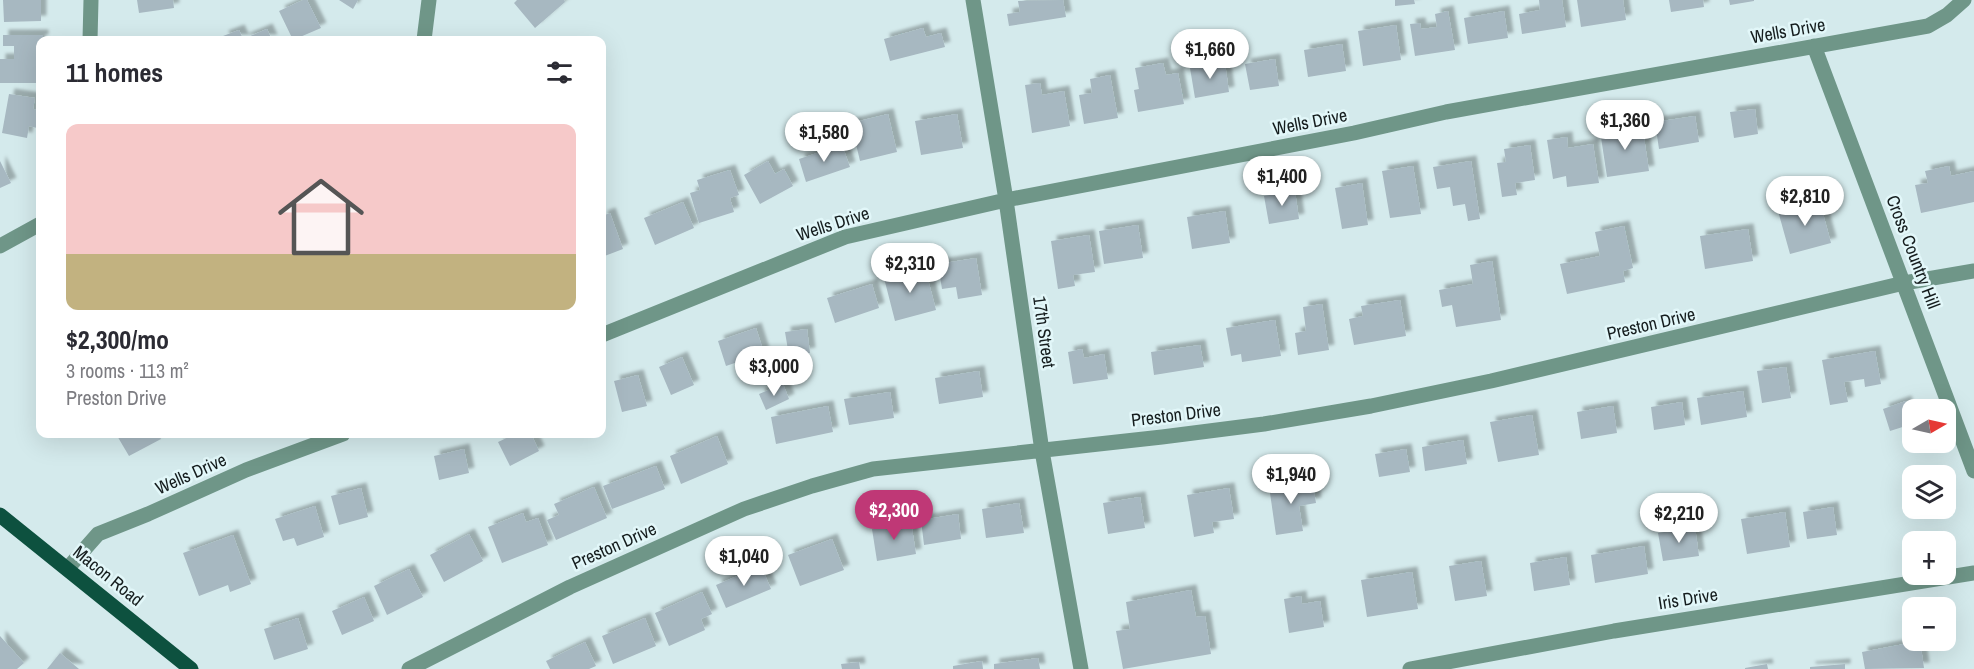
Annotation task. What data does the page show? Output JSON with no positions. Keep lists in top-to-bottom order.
{
  "streets": {
    "main road": ["Macon Road"],
    "street": [
      "Wells Drive",
      "Cross Country Hill",
      "Preston Drive",
      "17th Street",
      "Iris Drive"
    ]
  },
  "crossings": [
    ["Wells Drive", "Cross Country Hill"],
    ["Wells Drive", "17th Street"],
    ["Wells Drive", "Macon Road"],
    ["Cross Country Hill", "Preston Drive"],
    ["Preston Drive", "17th Street"]
  ],
  "north": "right",
  "page": {
    "price": [
      "$1,660",
      "$1,360",
      "$1,580",
      "$1,400",
      "$2,810",
      "$2,310",
      "$3,000",
      "$1,940",
      "$2,300",
      "$2,210",
      "$1,040"
    ],
    "heading": "11 homes",
    "list": [
      {
        "name": "$2,300/mo",
        "note": "3 rooms · 113 m² · Preston Drive"
      }
    ],
    "map_buttons": ["+", "−"]
  }
}
